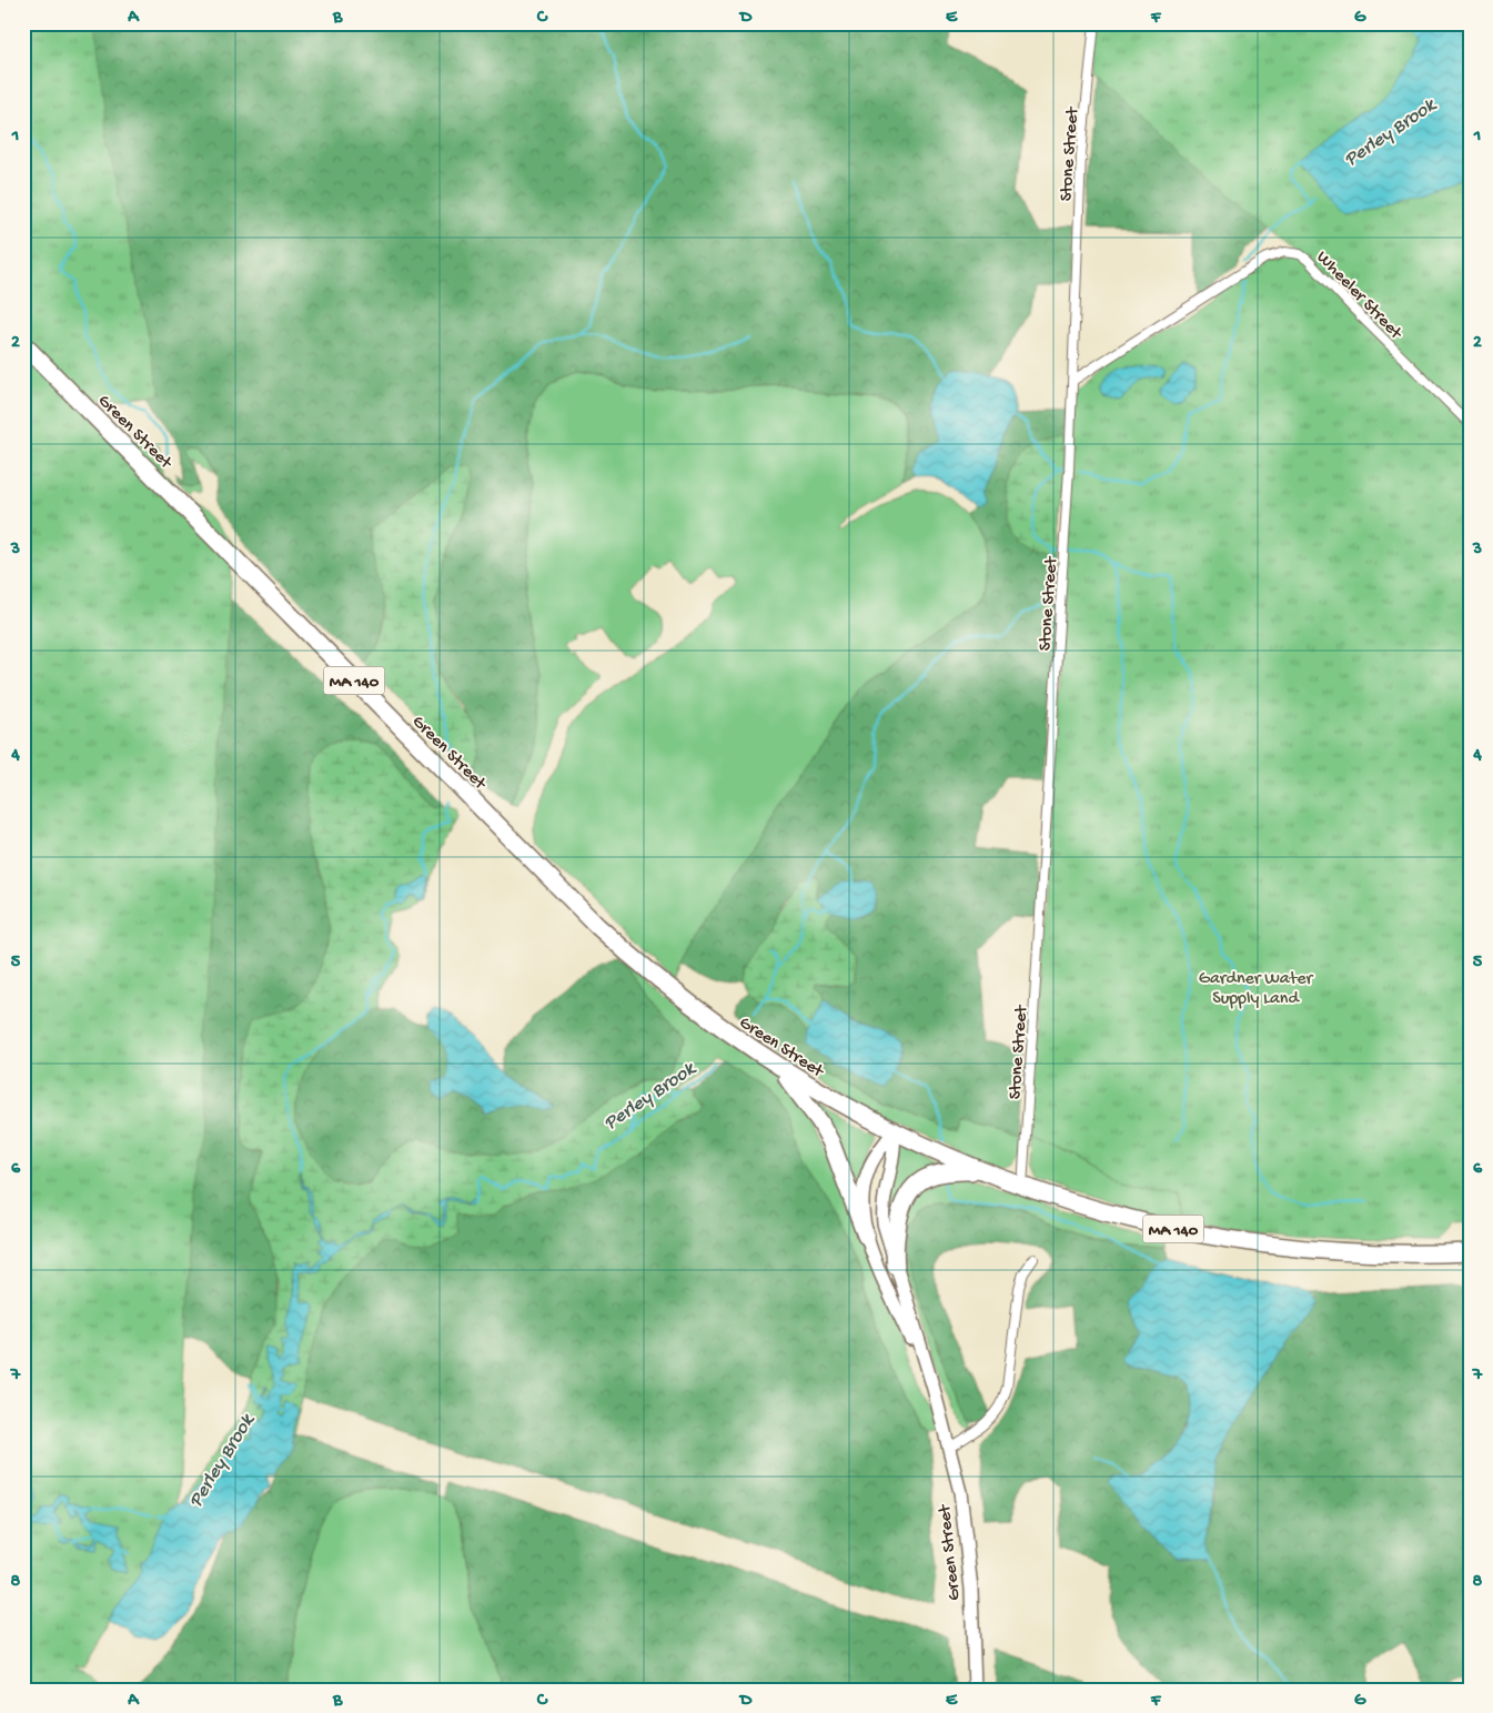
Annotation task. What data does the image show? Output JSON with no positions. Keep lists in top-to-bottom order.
{
  "streets": {
    "highway": ["Green Street", "MA 140"],
    "street": ["Stone Street", "Wheeler Street"]
  },
  "crossings": [
    ["Stone Street", "Wheeler Street"],
    ["Stone Street", "MA 140"],
    ["Green Street", "MA 140"]
  ],
  "water": ["Perley Brook"],
  "parks": ["Gardner Water Supply Land"],
  "grid": {
    "columns": [
      "A",
      "B",
      "C",
      "D",
      "E",
      "F",
      "G"
    ],
    "rows": [
      "1",
      "2",
      "3",
      "4",
      "5",
      "6",
      "7",
      "8"
    ]
  }
}
